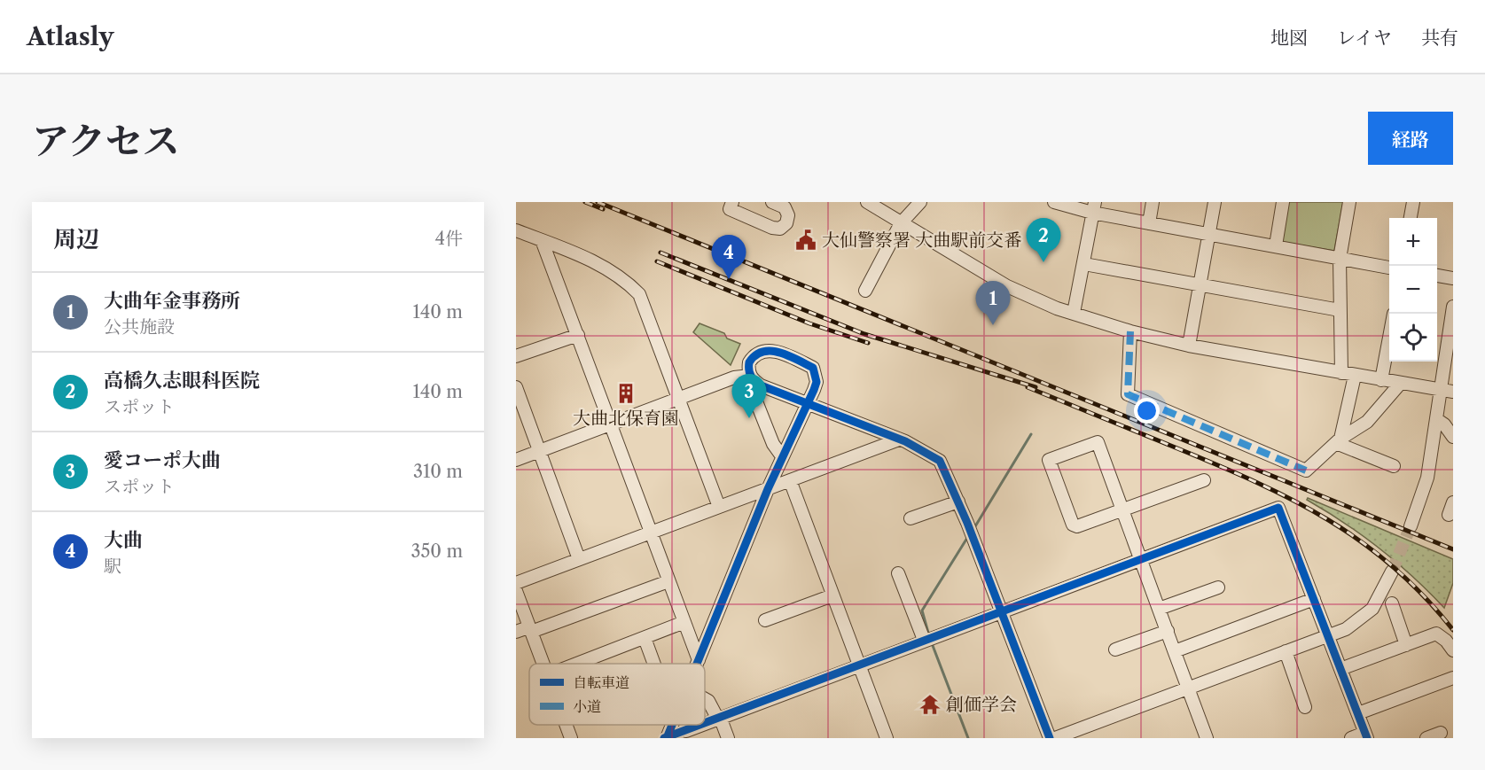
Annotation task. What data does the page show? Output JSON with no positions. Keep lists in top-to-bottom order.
{
  "places": {
    "public building": ["大仙警察署 大曲駅前交番"],
    "building": ["大曲北保育園"],
    "temple": ["創価学会"]
  },
  "legend": ["自転車道", "小道"],
  "page": {
    "header": "Atlasly",
    "nav": ["地図", "レイヤ", "共有"],
    "title": "アクセス",
    "buttons": "経路",
    "heading": ["周辺", "4件"],
    "map_buttons": ["+", "−"],
    "pins": [
      "2",
      "4",
      "1",
      "3"
    ],
    "list": [
      {
        "mark": "1",
        "name": "大曲年金事務所",
        "note": "公共施設",
        "value": "140 m"
      },
      {
        "mark": "2",
        "name": "高橋久志眼科医院",
        "note": "スポット",
        "value": "140 m"
      },
      {
        "mark": "3",
        "name": "愛コーポ大曲",
        "note": "スポット",
        "value": "310 m"
      },
      {
        "mark": "4",
        "name": "大曲",
        "note": "駅",
        "value": "350 m"
      }
    ]
  }
}
